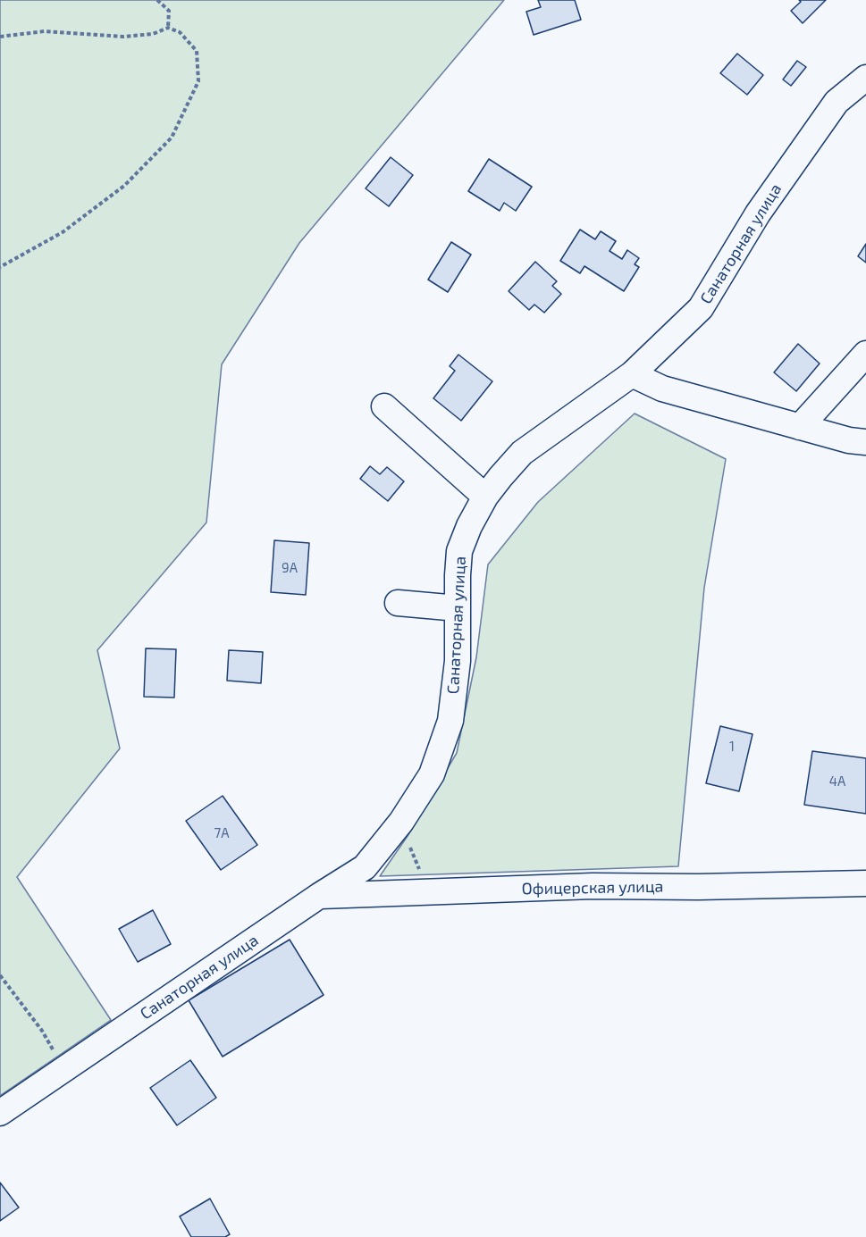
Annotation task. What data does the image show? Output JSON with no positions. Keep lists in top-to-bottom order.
{
  "streets": {
    "street": ["Санаторная улица", "Офицерская улица"]
  },
  "crossings": [
    ["Санаторная улица", "Офицерская улица"]
  ],
  "house_numbers": [
    "9А",
    "1",
    "4А",
    "7А"
  ]
}
